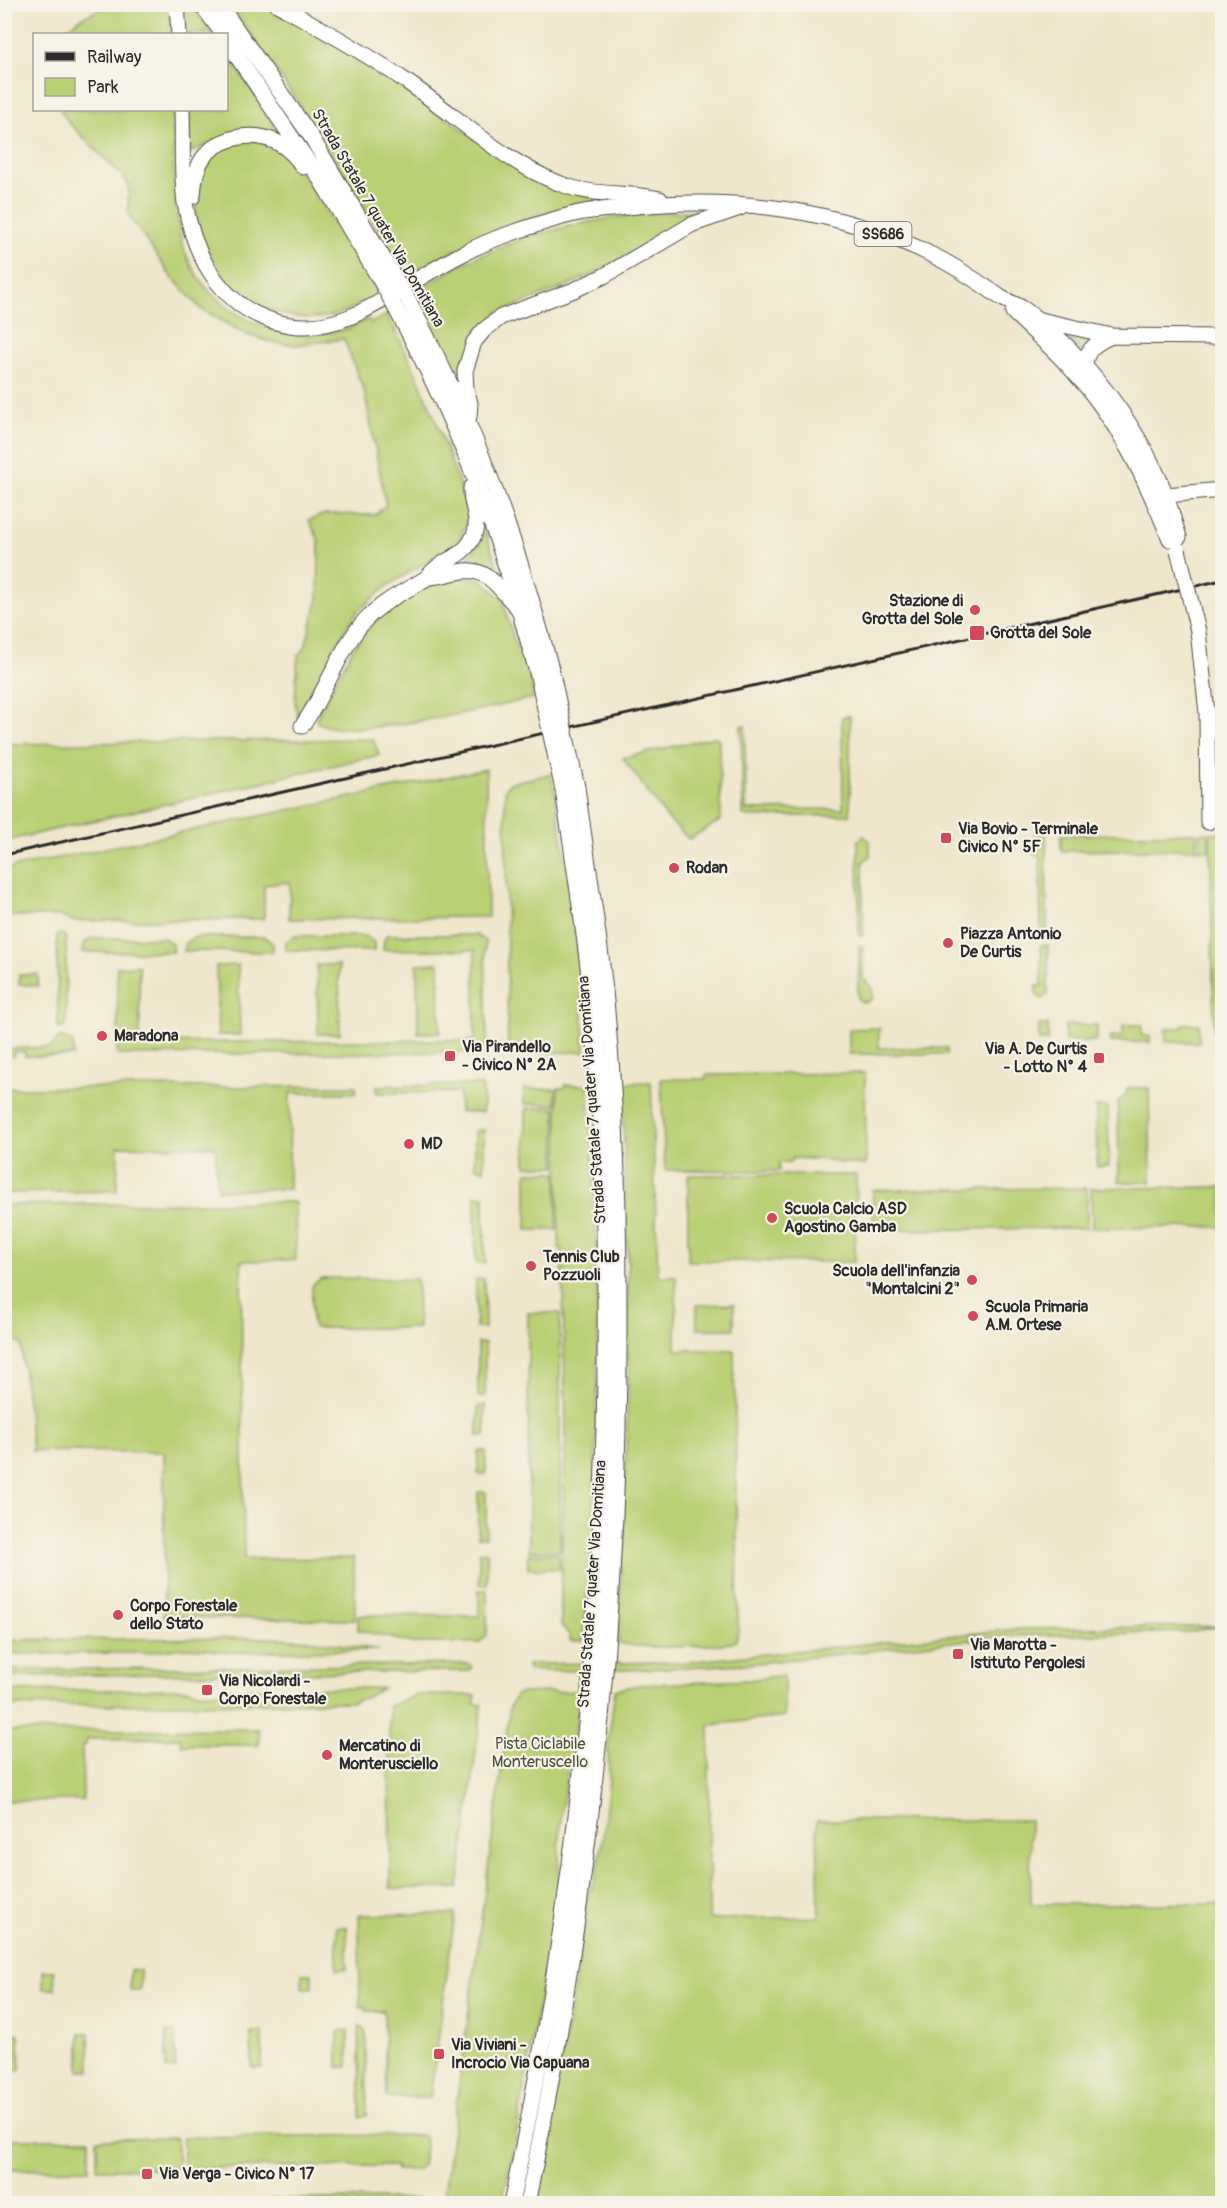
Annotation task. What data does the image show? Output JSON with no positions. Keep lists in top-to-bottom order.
{
  "streets": {
    "highway": ["Strada Statale 7 quater Via Domitiana", "SS686"]
  },
  "parks": ["Pista Ciclabile Monteruscello"],
  "places": {
    "other": [
      "Stazione di Grotta del Sole",
      "Rodan",
      "Piazza Antonio De Curtis",
      "Maradona",
      "MD",
      "Scuola Calcio ASD Agostino Gamba",
      "Tennis Club Pozzuoli",
      "Scuola dell'infanzia \"Montalcini 2\"",
      "Scuola Primaria A.M. Ortese",
      "Corpo Forestale dello Stato",
      "Mercatino di Monterusciello"
    ],
    "transit": [
      "Grotta del Sole",
      "Via Bovio - Terminale Civico N° 5F",
      "Via Pirandello - Civico N° 2A",
      "Via A. De Curtis - Lotto N° 4",
      "Via Marotta - Istituto Pergolesi",
      "Via Nicolardi - Corpo Forestale",
      "Via Viviani - Incrocio Via Capuana",
      "Via Verga - Civico N° 17"
    ]
  },
  "legend": ["Railway", "Park"]
}
